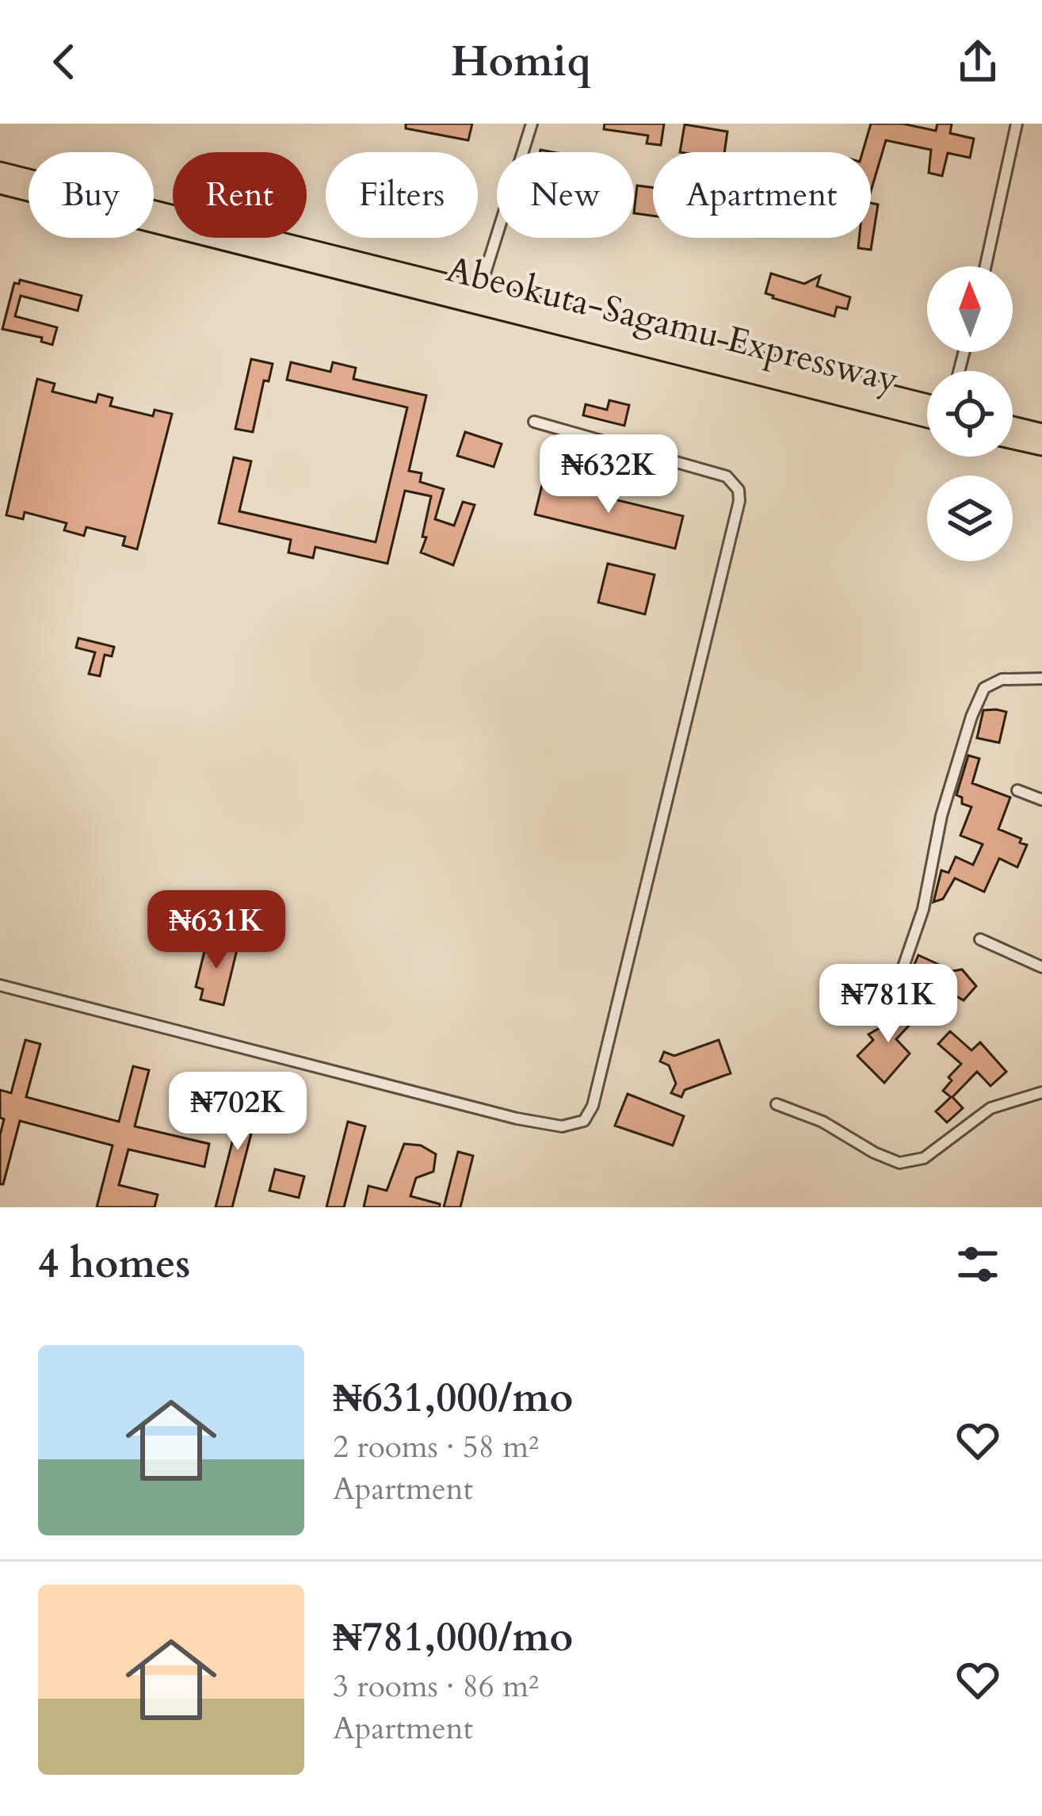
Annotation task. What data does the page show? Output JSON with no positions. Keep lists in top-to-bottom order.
{
  "streets": {
    "highway": ["Abeokuta-Sagamu Expressway"]
  },
  "north": "top",
  "page": {
    "header": "Homiq",
    "chip": [
      "Buy",
      "Rent",
      "Filters",
      "New",
      "Apartment"
    ],
    "price": [
      "₦632K",
      "₦631K",
      "₦781K",
      "₦702K"
    ],
    "heading": "4 homes",
    "list": [
      {
        "name": "₦631,000/mo",
        "note": "2 rooms · 58 m² · Apartment"
      },
      {
        "name": "₦781,000/mo",
        "note": "3 rooms · 86 m² · Apartment"
      }
    ]
  }
}
